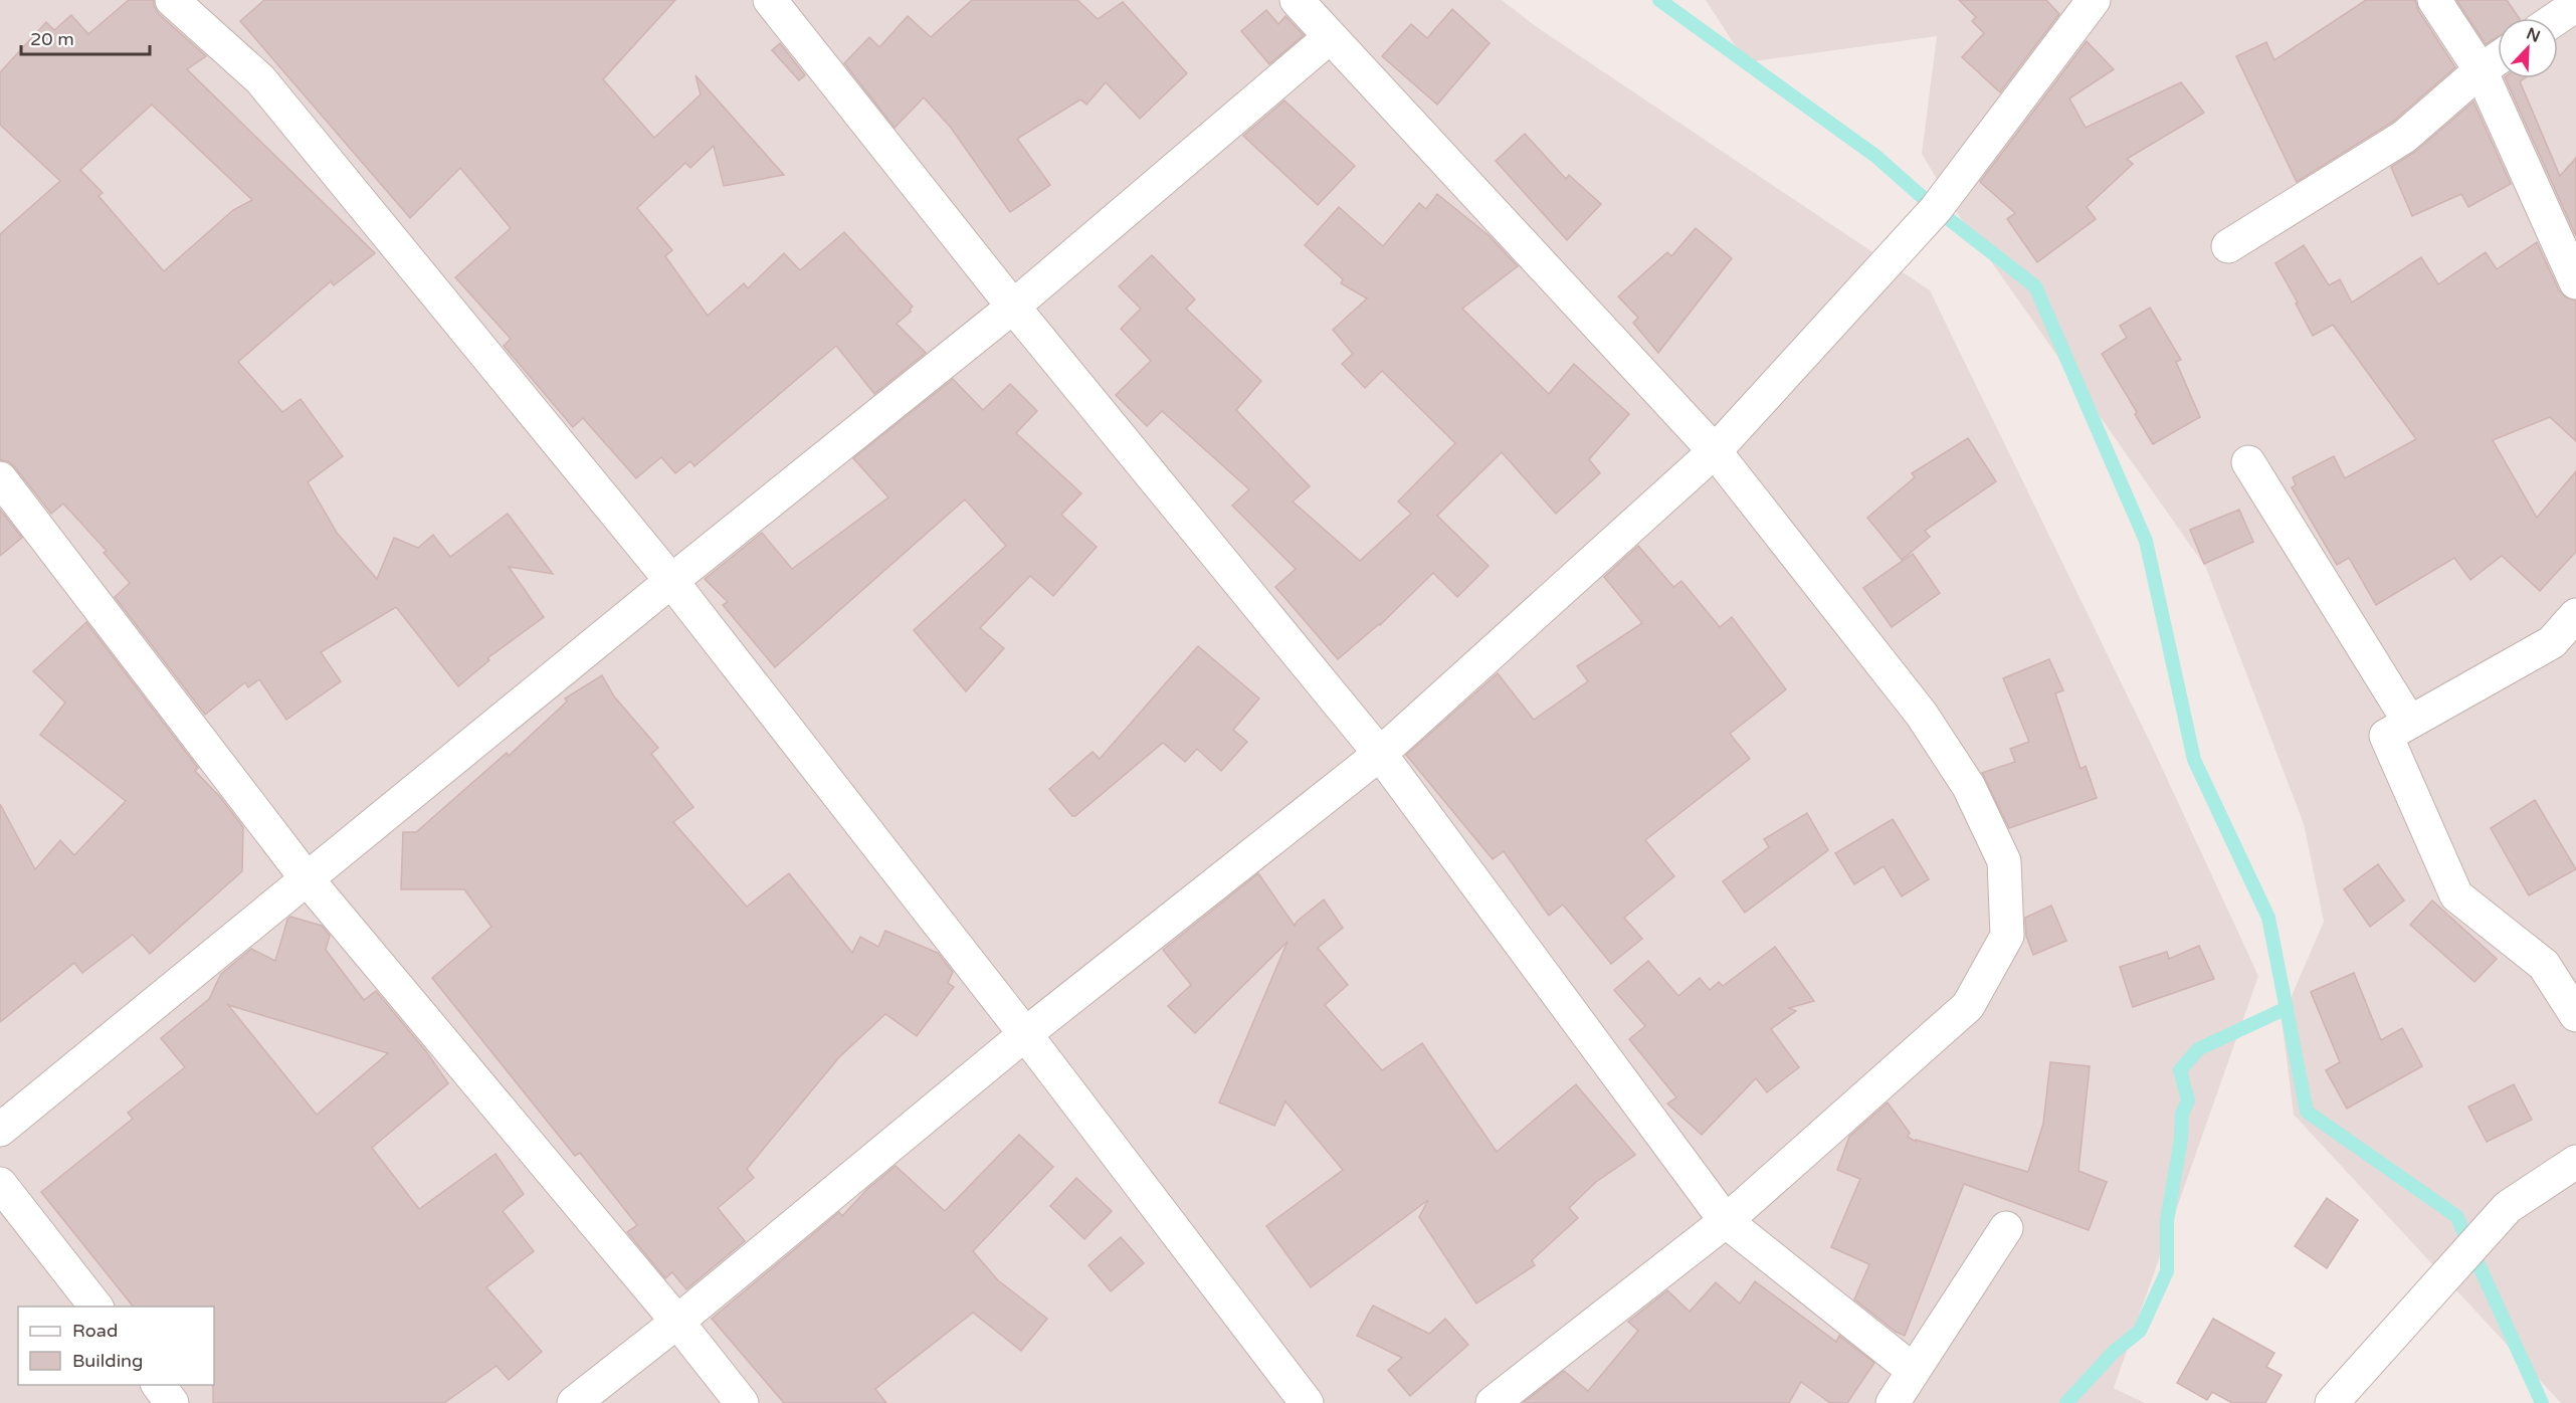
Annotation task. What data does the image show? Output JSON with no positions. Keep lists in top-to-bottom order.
{
  "legend": ["Road", "Building"],
  "scale_bar": "20 m",
  "north": "top right"
}
